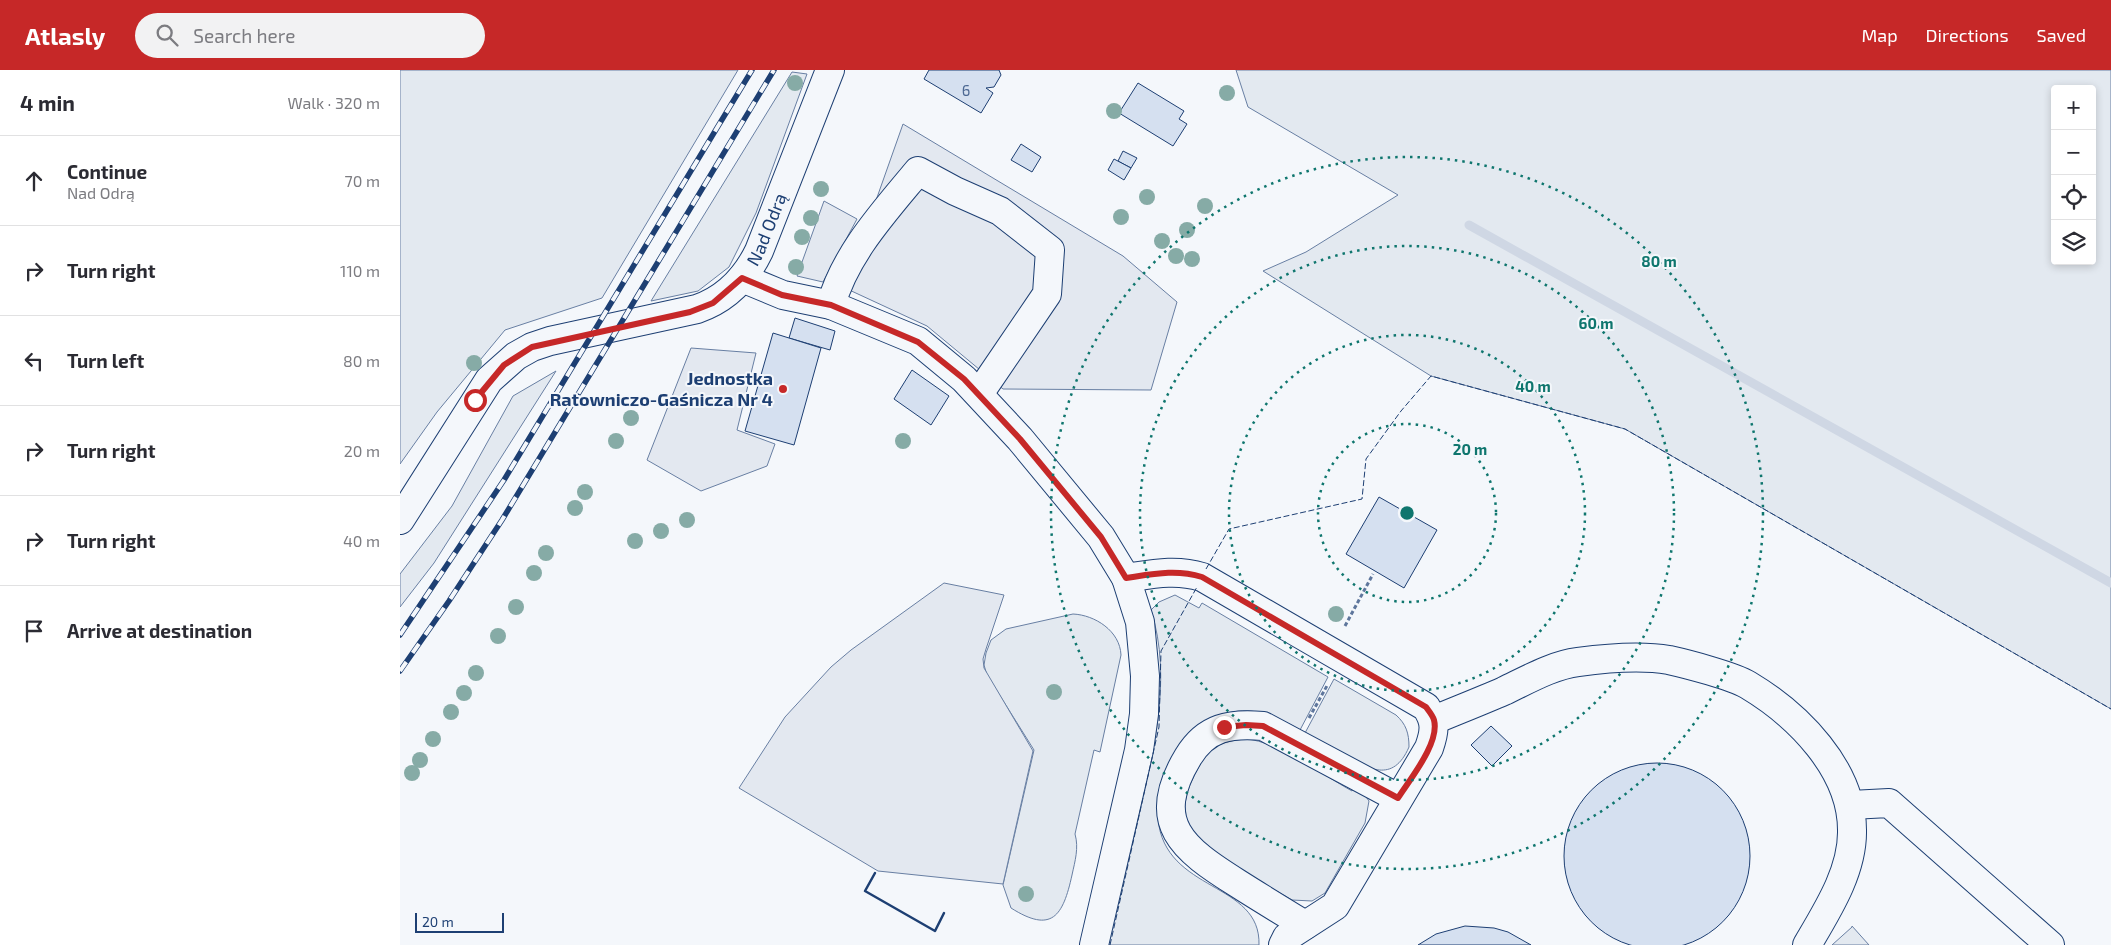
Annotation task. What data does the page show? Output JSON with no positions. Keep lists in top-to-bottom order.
{
  "streets": {
    "street": ["Nad Odrą"]
  },
  "places": ["Jednostka Ratowniczo-Gaśnicza Nr 4"],
  "house_numbers": ["6"],
  "scale_bar": "20 m",
  "page": {
    "header": "Atlasly",
    "search": "Search here",
    "nav": ["Map", "Directions", "Saved"],
    "heading": ["4 min", "Walk · 320 m"],
    "map_buttons": ["+", "−"],
    "list": [
      ["Continue", "Nad Odrą", "70 m"],
      ["Turn right", "110 m"],
      ["Turn left", "80 m"],
      ["Turn right", "20 m"],
      ["Turn right", "40 m"],
      "Arrive at destination"
    ],
    "scale": "20 m"
  },
  "rings": [
    "80 m",
    "60 m",
    "40 m",
    "20 m"
  ]
}
